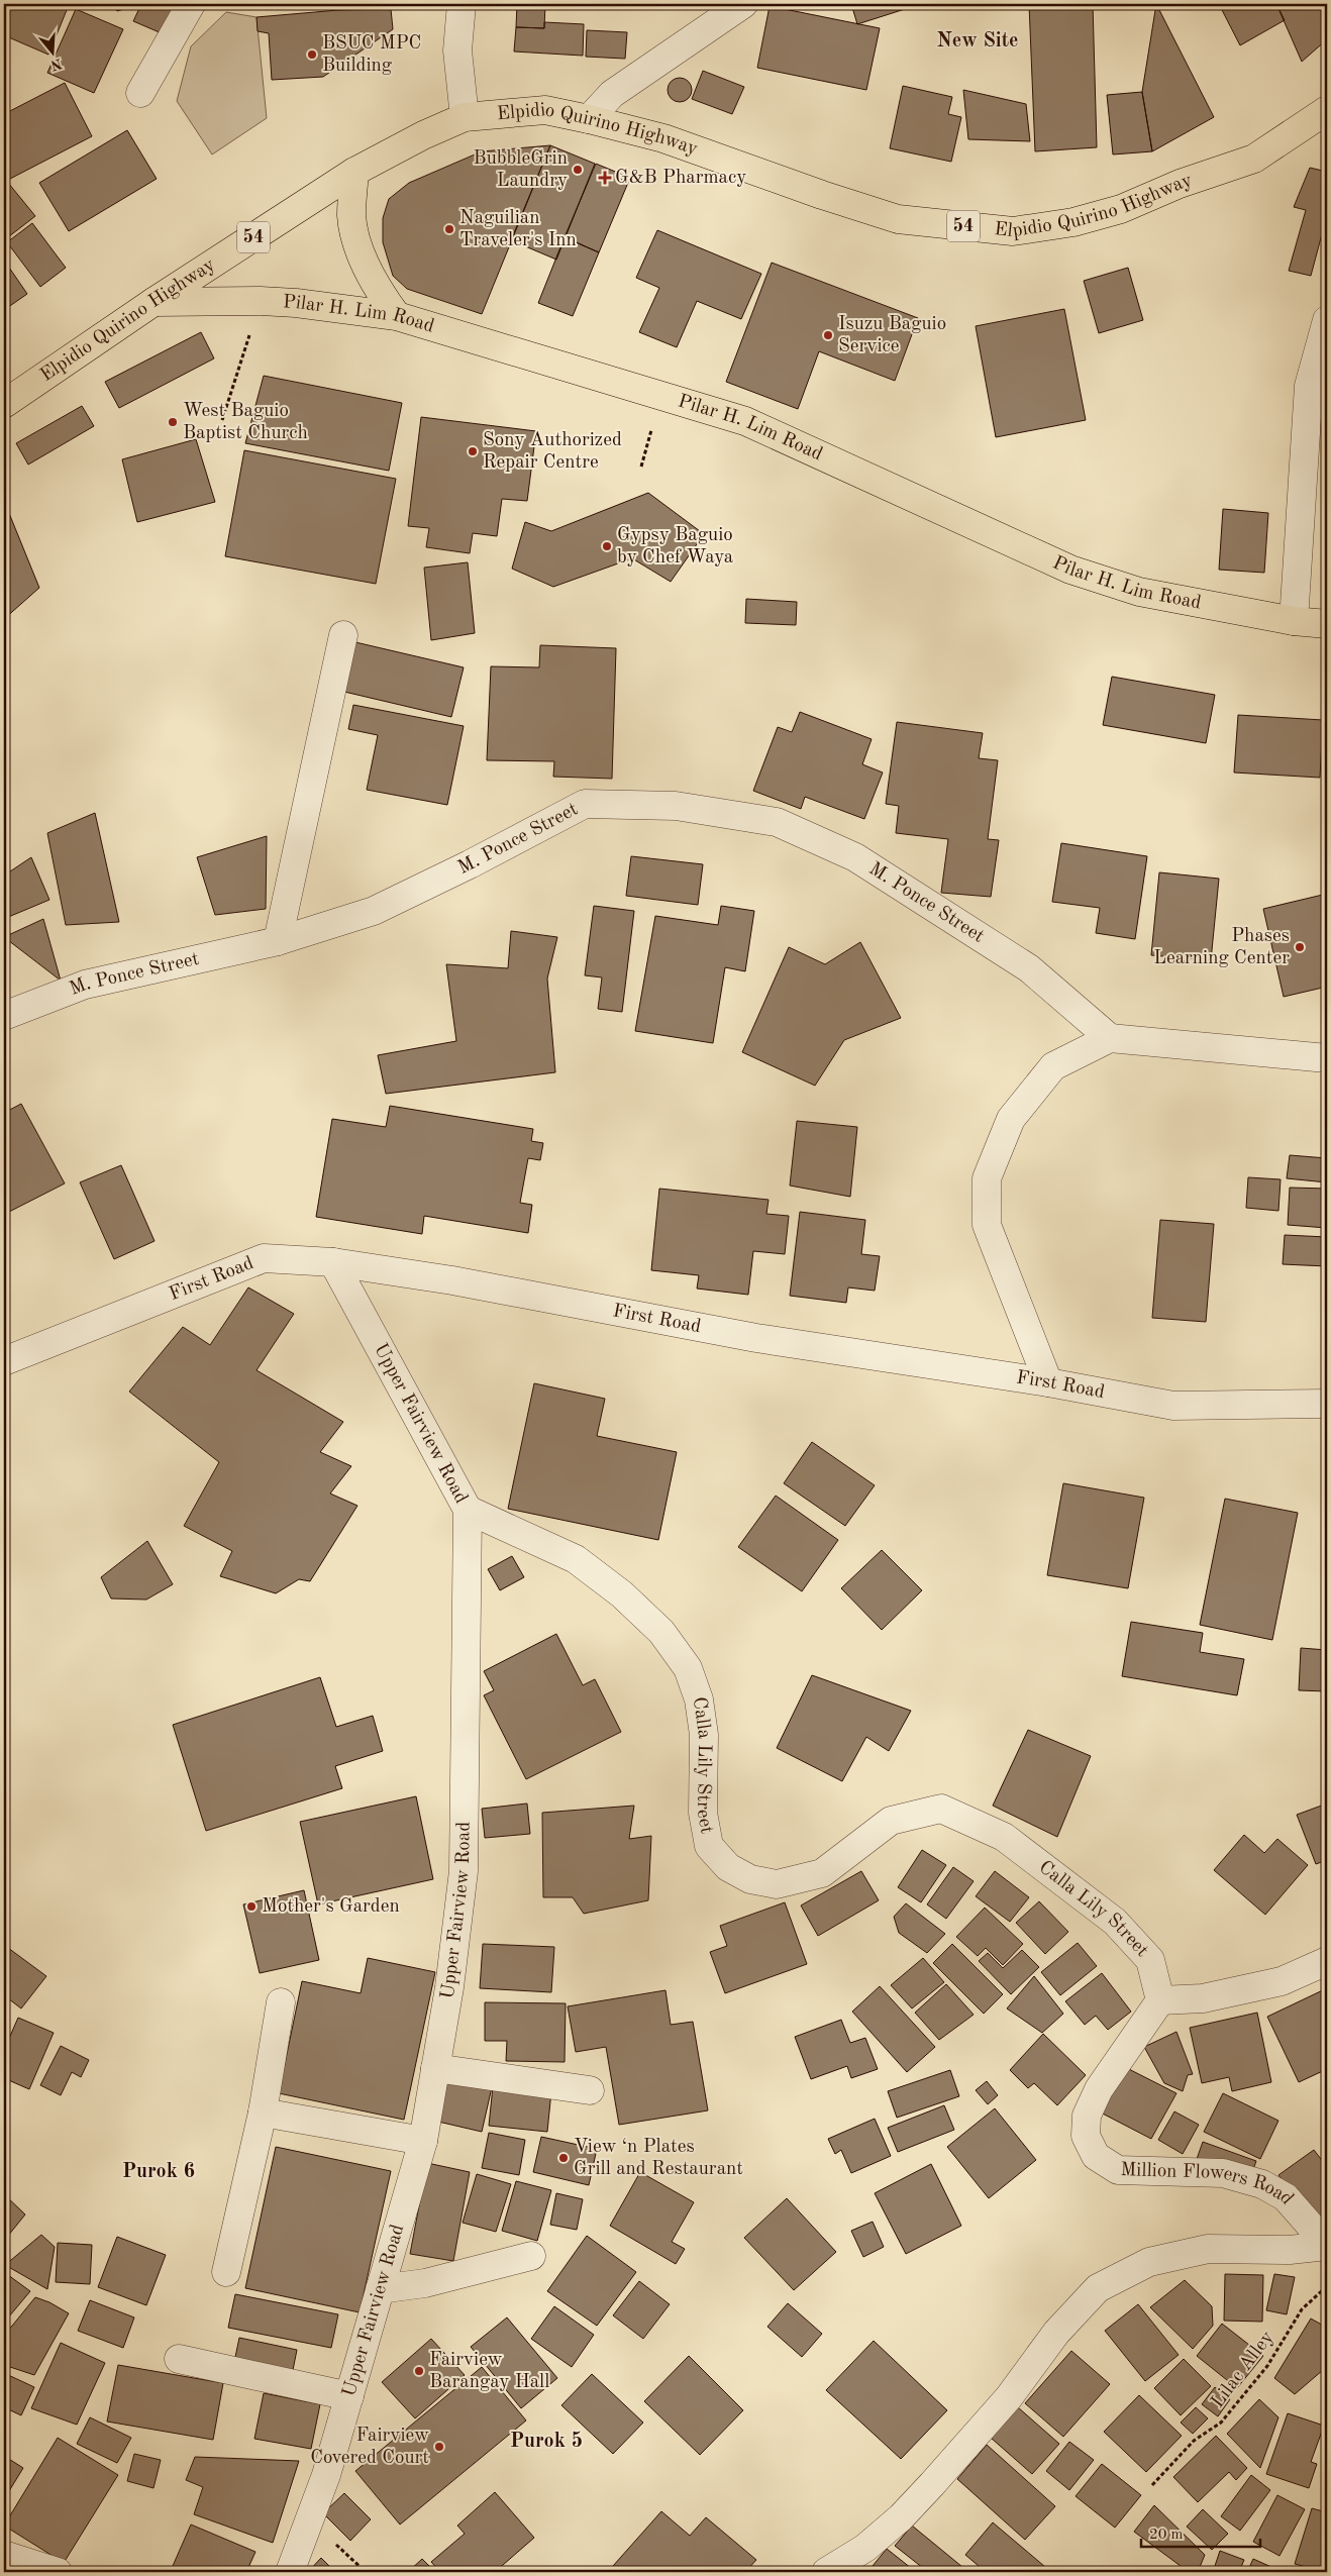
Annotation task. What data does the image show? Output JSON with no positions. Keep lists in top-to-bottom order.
{
  "streets": {
    "main road": ["Elpidio Quirino Highway", "54", "Pilar H. Lim Road"],
    "street": [
      "M. Ponce Street",
      "First Road",
      "Upper Fairview Road",
      "Calla Lily Street",
      "Million Flowers Road"
    ],
    "path": ["Lilac Alley"]
  },
  "crossings": [
    ["Elpidio Quirino Highway", "Pilar H. Lim Road"],
    ["First Road", "Upper Fairview Road"],
    ["Upper Fairview Road", "Calla Lily Street"],
    ["Calla Lily Street", "Million Flowers Road"]
  ],
  "districts": ["New Site", "Purok 6", "Purok 5"],
  "places": {
    "other": [
      "BSUC MPC Building",
      "BubbleGrin Laundry",
      "Naguilian Traveler's Inn",
      "Isuzu Baguio Service",
      "West Baguio Baptist Church",
      "Sony Authorized Repair Centre",
      "Gypsy Baguio by Chef Waya",
      "Phases Learning Center",
      "Mother's Garden",
      "View ‘n Plates Grill and Restaurant",
      "Fairview Barangay Hall",
      "Fairview Covered Court"
    ],
    "health": ["G&B Pharmacy"]
  },
  "scale_bar": "20 m",
  "north": "bottom"
}
